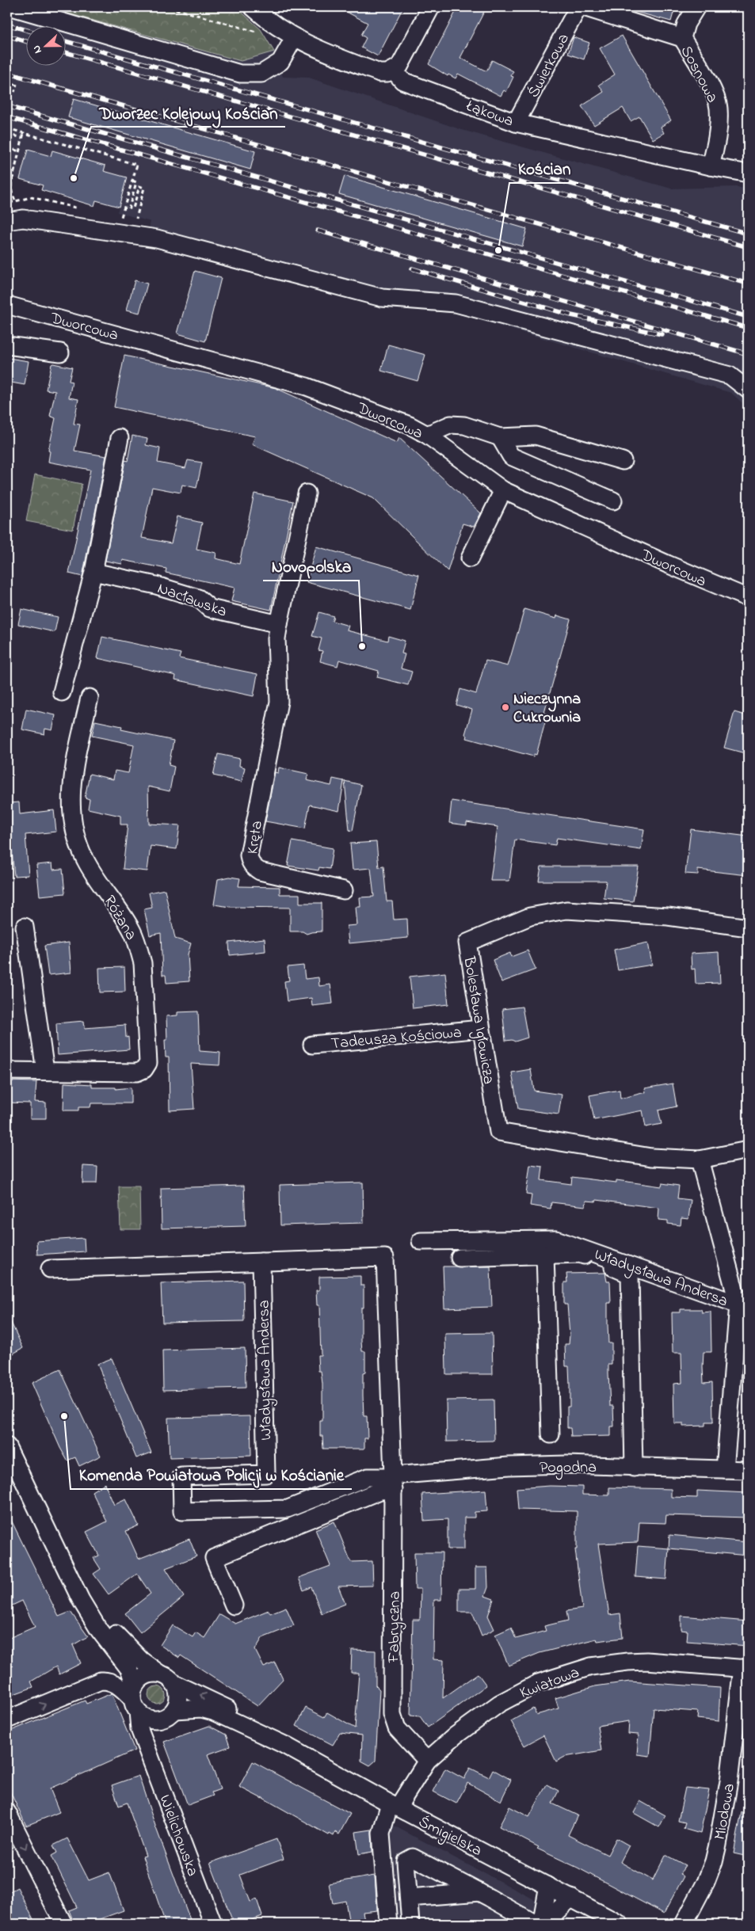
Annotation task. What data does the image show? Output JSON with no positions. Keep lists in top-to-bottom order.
{
  "streets": {
    "street": [
      "Świerkowa",
      "Sosnowa",
      "Łąkowa",
      "Dworcowa",
      "Nacławska",
      "Kręta",
      "Różana",
      "Bolesława Igłowicza",
      "Tadeusza Kościowa",
      "Władysława Andersa",
      "Pogodna",
      "Fabryczna",
      "Kwiatowa",
      "Miodowa",
      "Wielichowska",
      "Śmigielska"
    ]
  },
  "crossings": [
    ["Świerkowa", "Łąkowa"],
    ["Sosnowa", "Łąkowa"],
    ["Nacławska", "Kręta"],
    ["Bolesława Igłowicza", "Tadeusza Kościowa"],
    ["Władysława Andersa", "Pogodna"],
    ["Władysława Andersa", "Fabryczna"],
    ["Pogodna", "Fabryczna"],
    ["Fabryczna", "Kwiatowa"],
    ["Kwiatowa", "Miodowa"],
    ["Kwiatowa", "Śmigielska"],
    ["Wielichowska", "Śmigielska"]
  ],
  "places": [
    "Dworzec Kolejowy Kościan",
    "Kościan",
    "Novopolska",
    "Nieczynna Cukrownia",
    "Komenda Powiatowa Policji w Kościanie"
  ],
  "north": "left"
}
